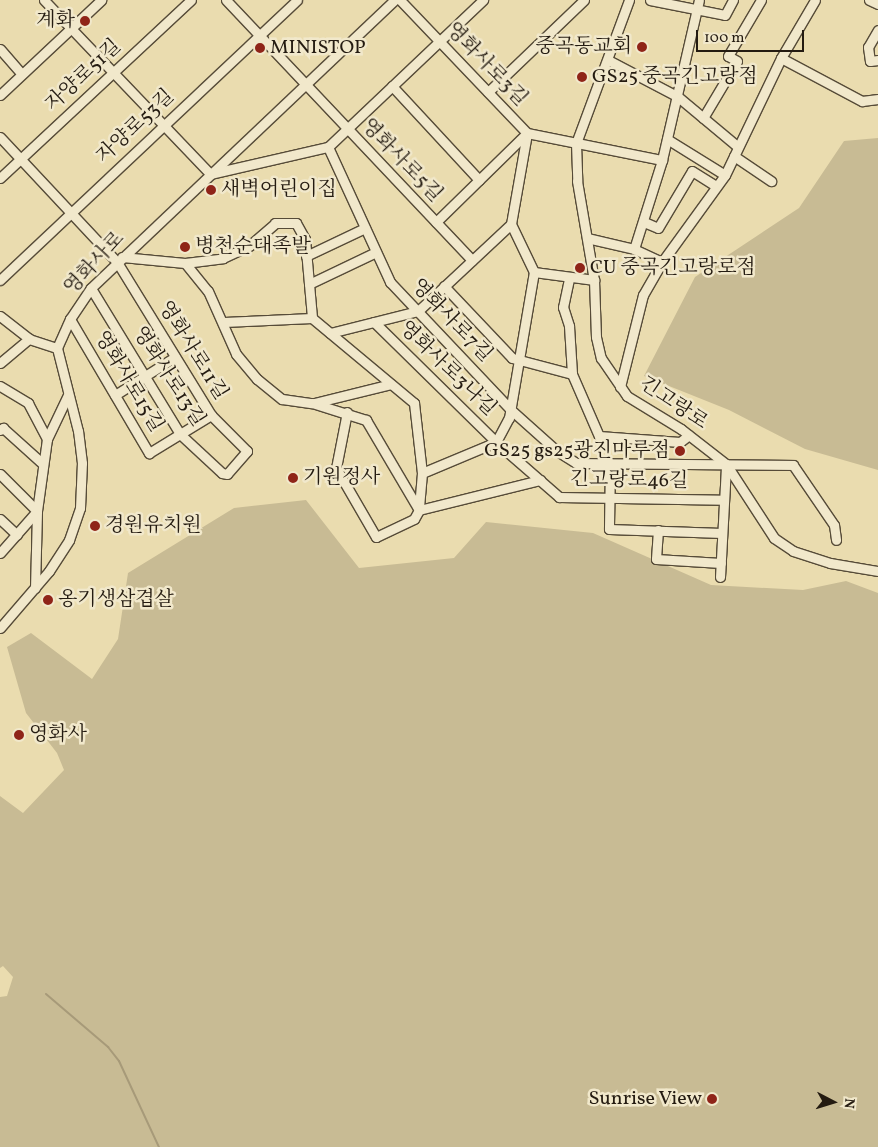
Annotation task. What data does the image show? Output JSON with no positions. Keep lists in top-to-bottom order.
{
  "streets": {
    "street": [
      "영화사로3길",
      "자양로51길",
      "자양로53길",
      "영화사로5길",
      "영화사로",
      "영화사로7길",
      "영화사로11길",
      "영화사로3나길",
      "영화사로13길",
      "영화사로15길",
      "긴고랑로",
      "긴고랑로46길"
    ]
  },
  "crossings": [
    ["영화사로3길", "긴고랑로"],
    ["자양로51길", "영화사로11길"],
    ["자양로53길", "영화사로5길"],
    ["자양로53길", "영화사로11길"],
    ["영화사로5길", "영화사로"],
    ["영화사로", "영화사로11길"],
    ["영화사로", "영화사로13길"],
    ["영화사로", "영화사로15길"],
    ["영화사로7길", "긴고랑로"],
    ["영화사로11길", "영화사로13길"],
    ["영화사로11길", "영화사로15길"],
    ["영화사로3나길", "긴고랑로46길"],
    ["영화사로13길", "영화사로15길"]
  ],
  "places": [
    "계화",
    "중곡동교회",
    "MINISTOP",
    "GS25 중곡긴고랑점",
    "새벽어린이집",
    "병천순대족발",
    "CU 중곡긴고랑로점",
    "GS25 gs25광진마루점",
    "기원정사",
    "경원유치원",
    "옹기생삼겹살",
    "영화사",
    "Sunrise View"
  ],
  "scale_bar": "100 m",
  "north": "right"
}
